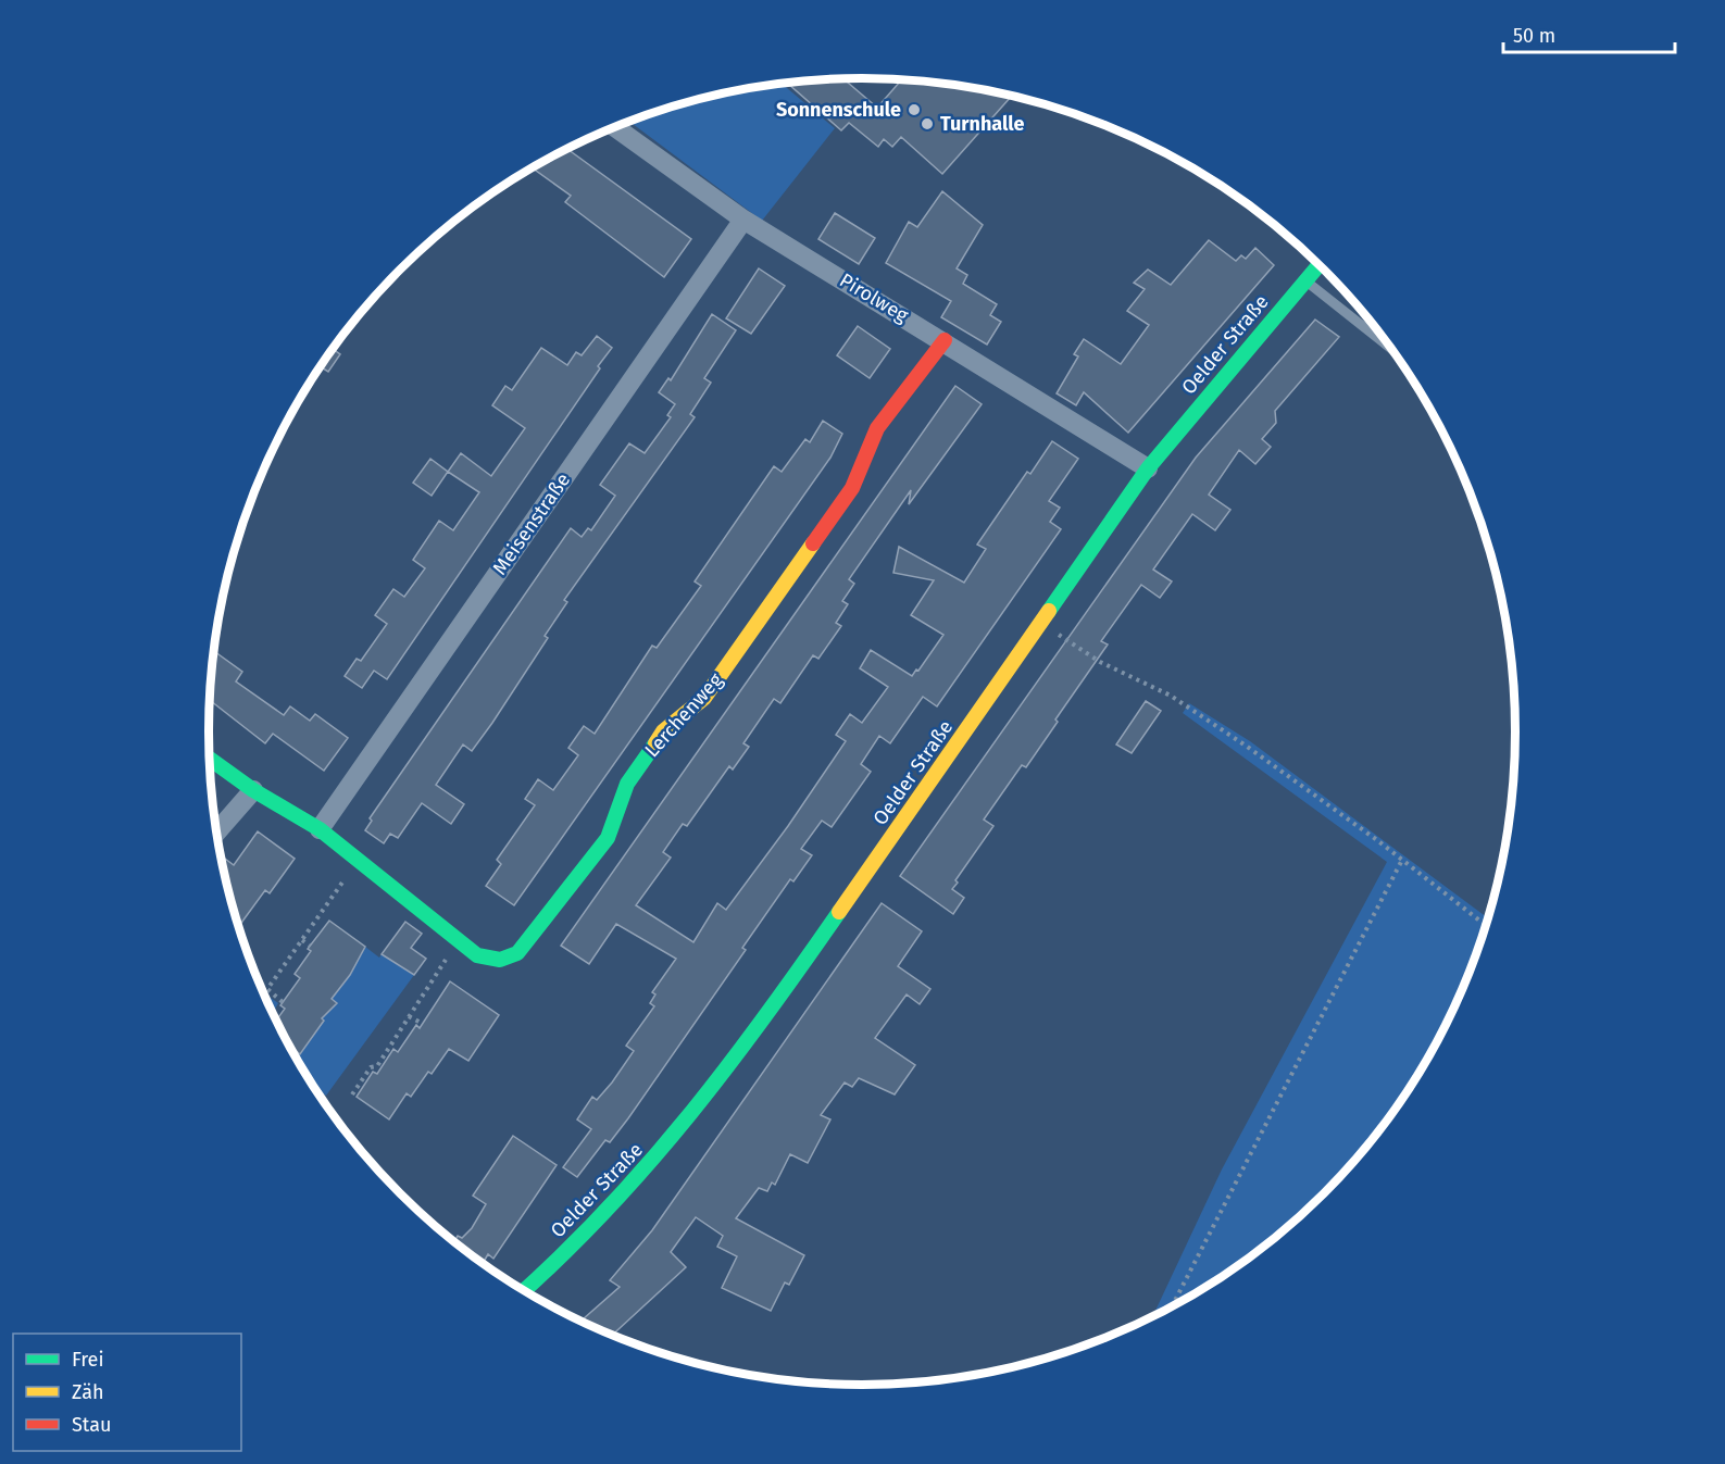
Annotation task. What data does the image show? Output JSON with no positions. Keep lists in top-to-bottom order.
{
  "streets": {
    "street": [
      "Pirolweg",
      "Oelder Straße",
      "Meisenstraße",
      "Lerchenweg"
    ]
  },
  "crossings": [
    ["Pirolweg", "Oelder Straße"],
    ["Pirolweg", "Meisenstraße"],
    ["Pirolweg", "Lerchenweg"],
    ["Meisenstraße", "Lerchenweg"]
  ],
  "places": ["Sonnenschule", "Turnhalle"],
  "legend": ["Frei", "Zäh", "Stau"],
  "scale_bar": "50 m"
}
